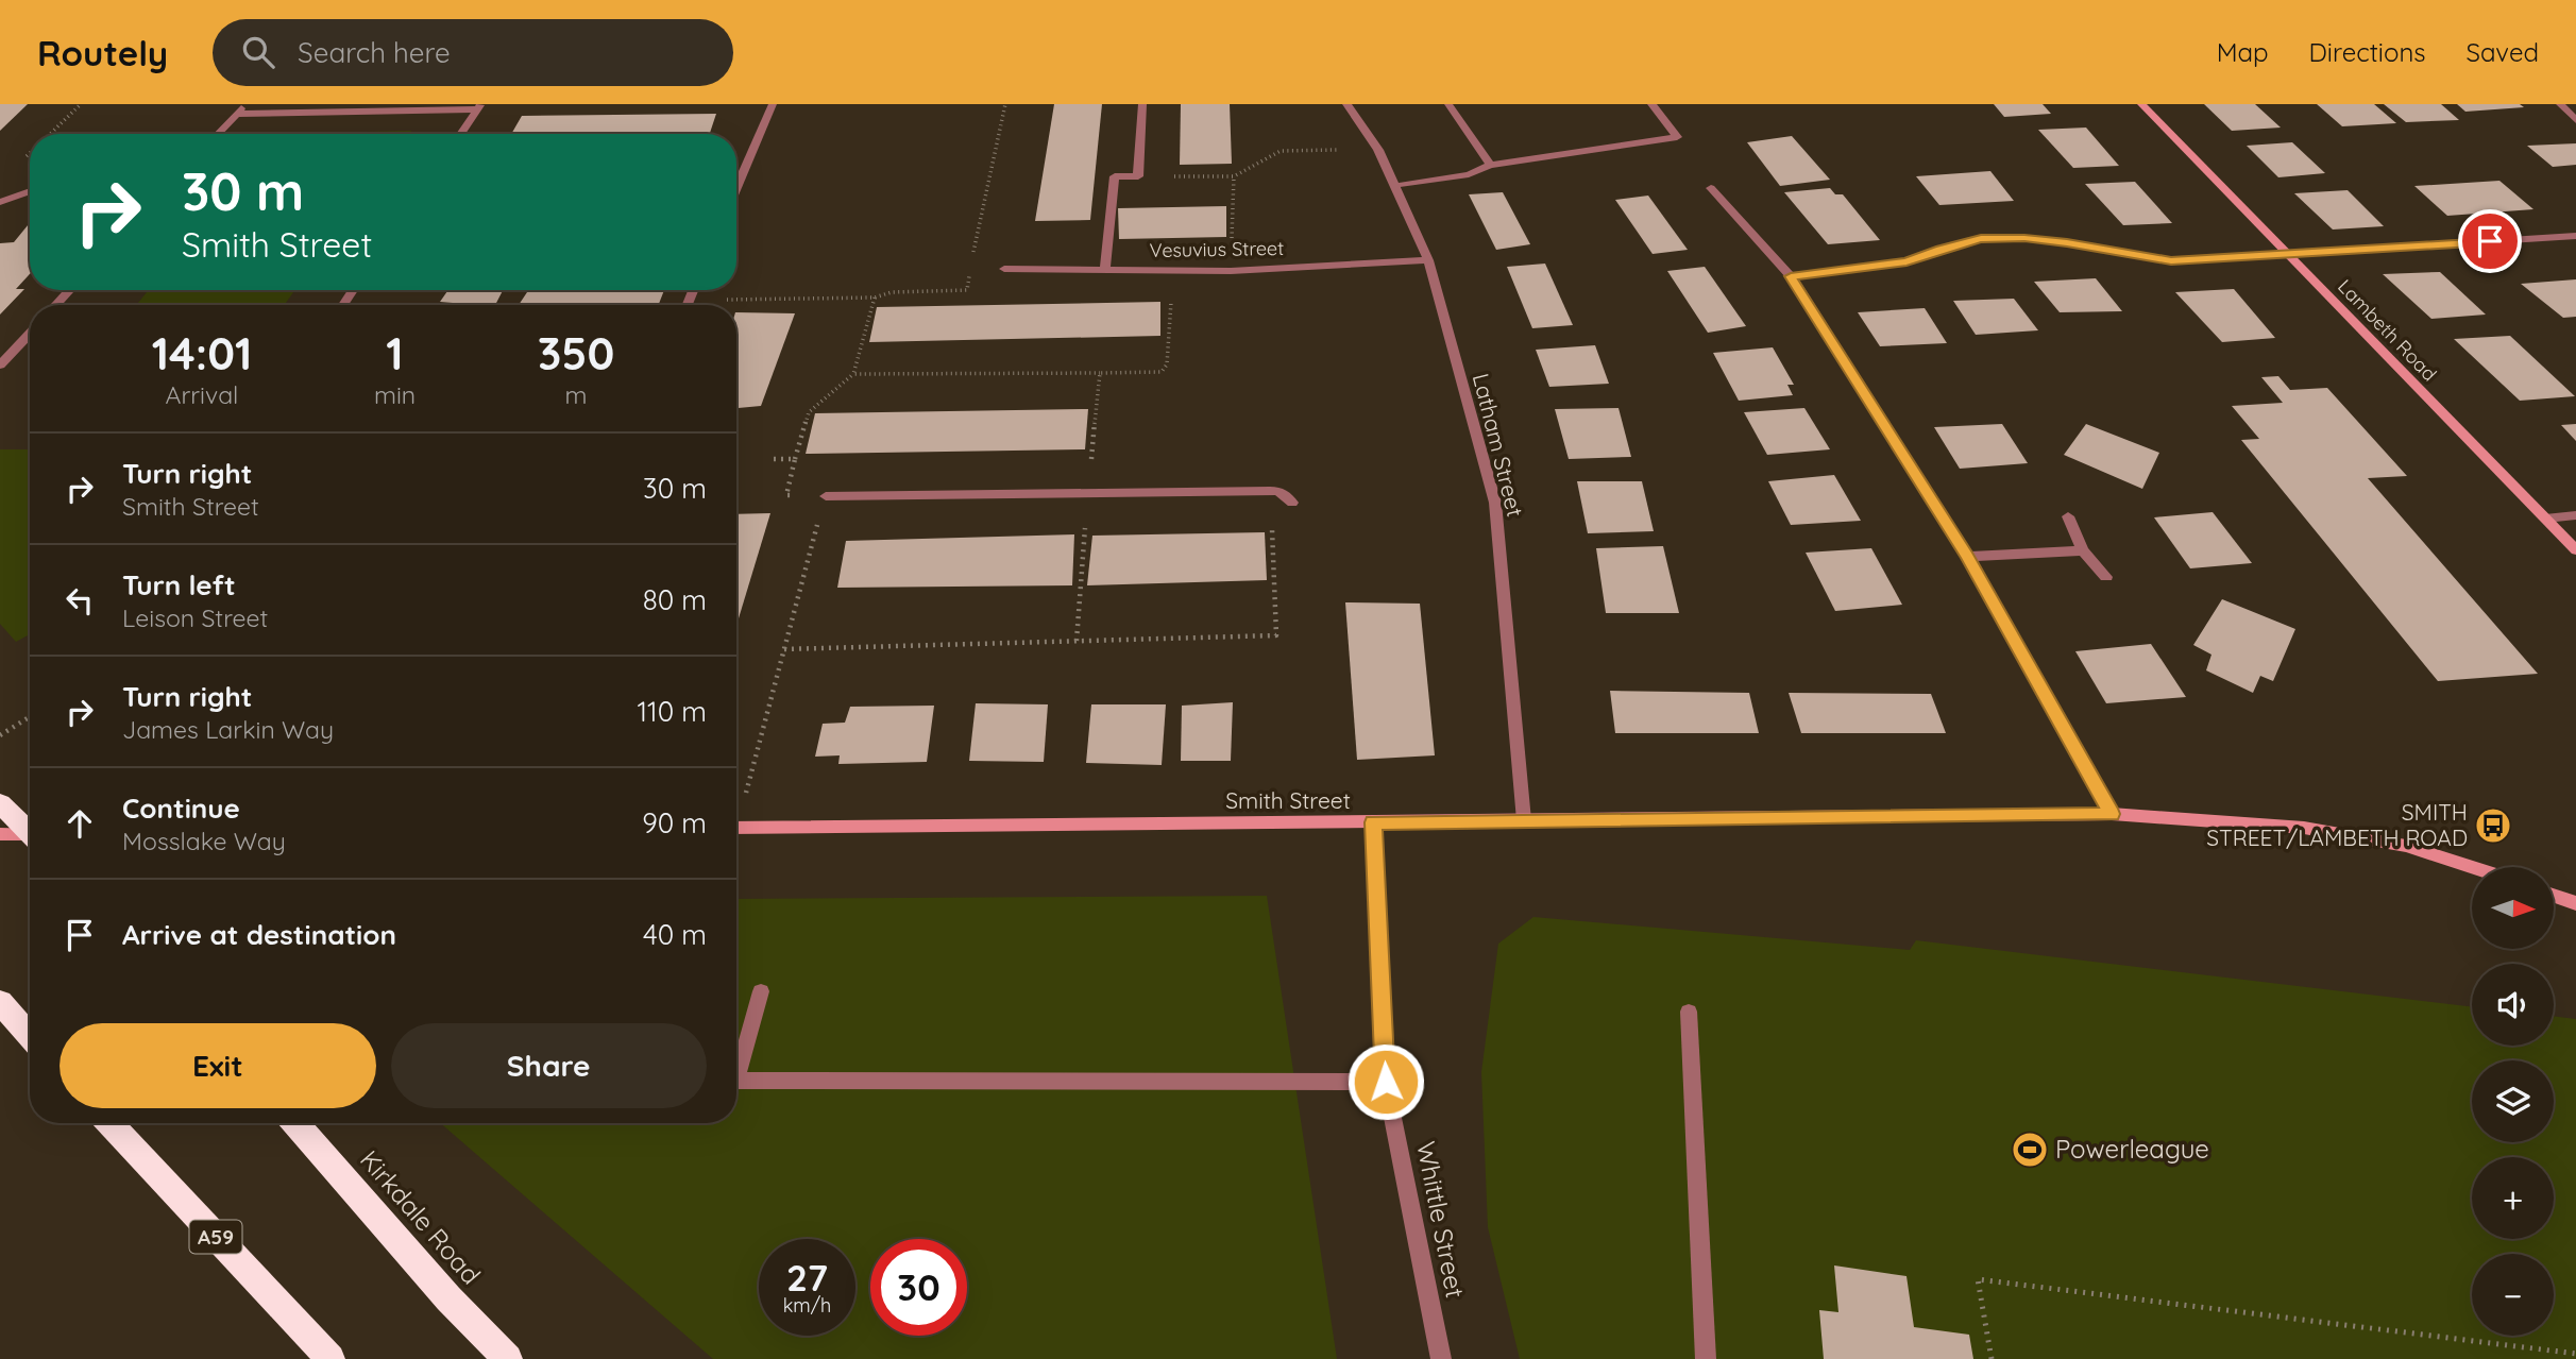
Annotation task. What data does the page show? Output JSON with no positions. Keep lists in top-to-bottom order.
{
  "streets": {
    "highway": ["Kirkdale Road", "A59"],
    "street": [
      "Vesuvius Street",
      "Lambeth Road",
      "Latham Street",
      "Smith Street",
      "Whittle Street"
    ]
  },
  "crossings": [
    ["Vesuvius Street", "Latham Street"],
    ["Latham Street", "Smith Street"],
    ["Smith Street", "Whittle Street"]
  ],
  "places": {
    "bus stop": ["SMITH STREET/LAMBETH ROAD"],
    "sports": ["Powerleague"]
  },
  "north": "right",
  "page": {
    "header": "Routely",
    "search": "Search here",
    "nav": ["Map", "Directions", "Saved"],
    "turn": ["30 m", "Smith Street"],
    "eta": [
      "14:01",
      "Arrival",
      "1",
      "min",
      "350",
      "m"
    ],
    "list": [
      {
        "name": "Turn right",
        "note": "Smith Street",
        "value": "30 m"
      },
      {
        "name": "Turn left",
        "note": "Leison Street",
        "value": "80 m"
      },
      {
        "name": "Turn right",
        "note": "James Larkin Way",
        "value": "110 m"
      },
      {
        "name": "Continue",
        "note": "Mosslake Way",
        "value": "90 m"
      },
      {
        "name": "Arrive at destination",
        "value": "40 m"
      }
    ],
    "map_buttons": ["+", "−"],
    "buttons": ["Exit", "Share"],
    "speed": "27 km/h",
    "limit": "30"
  }
}
